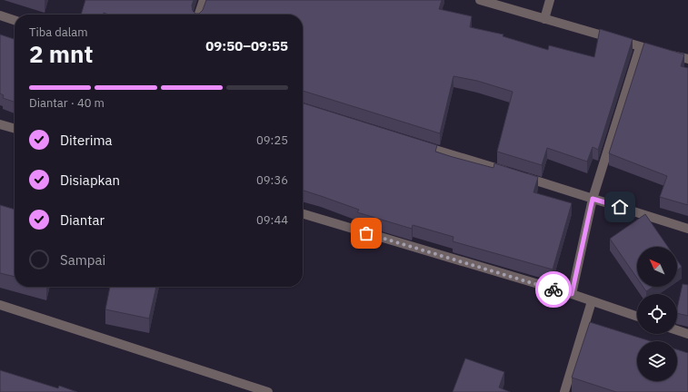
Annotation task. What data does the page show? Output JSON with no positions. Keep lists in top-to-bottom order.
{
  "north": "top left",
  "page": {
    "heading": ["2 mnt", "Tiba dalam", "09:50–09:55"],
    "bar": "Diantar · 40 m",
    "list": [
      ["Diterima", "09:25"],
      ["Disiapkan", "09:36"],
      ["Diantar", "09:44"],
      "Sampai"
    ]
  }
}
